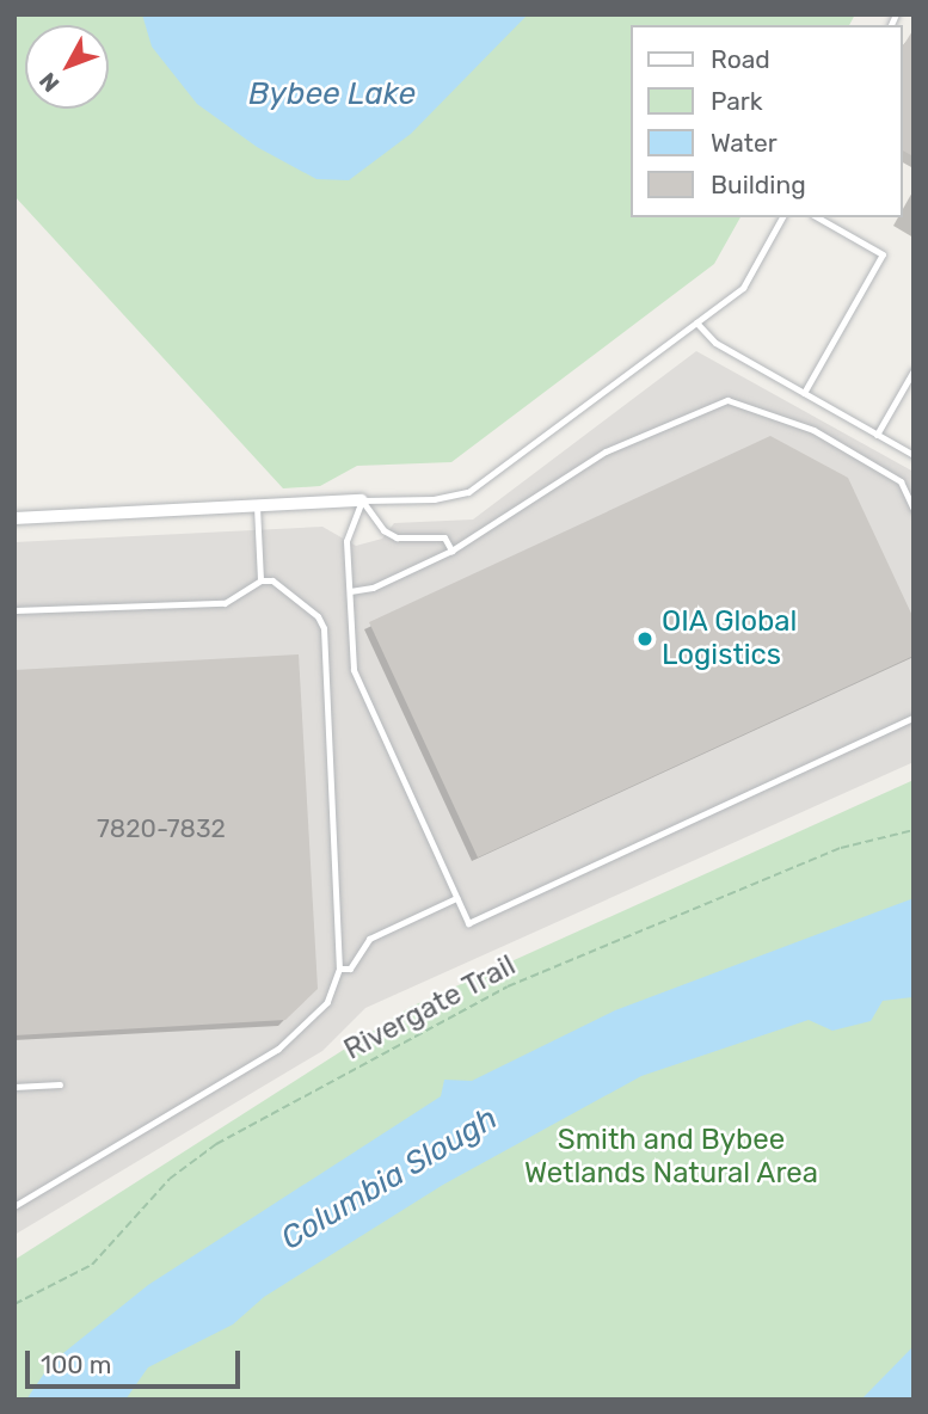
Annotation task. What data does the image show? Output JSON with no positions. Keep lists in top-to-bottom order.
{
  "streets": {
    "path": ["Rivergate Trail"]
  },
  "water": ["Bybee Lake", "Columbia Slough"],
  "parks": ["Smith and Bybee Wetlands Natural Area"],
  "places": ["OIA Global Logistics"],
  "house_numbers": ["7820-7832"],
  "legend": [
    "Road",
    "Park",
    "Water",
    "Building"
  ],
  "scale_bar": "100 m",
  "north": "bottom left"
}
